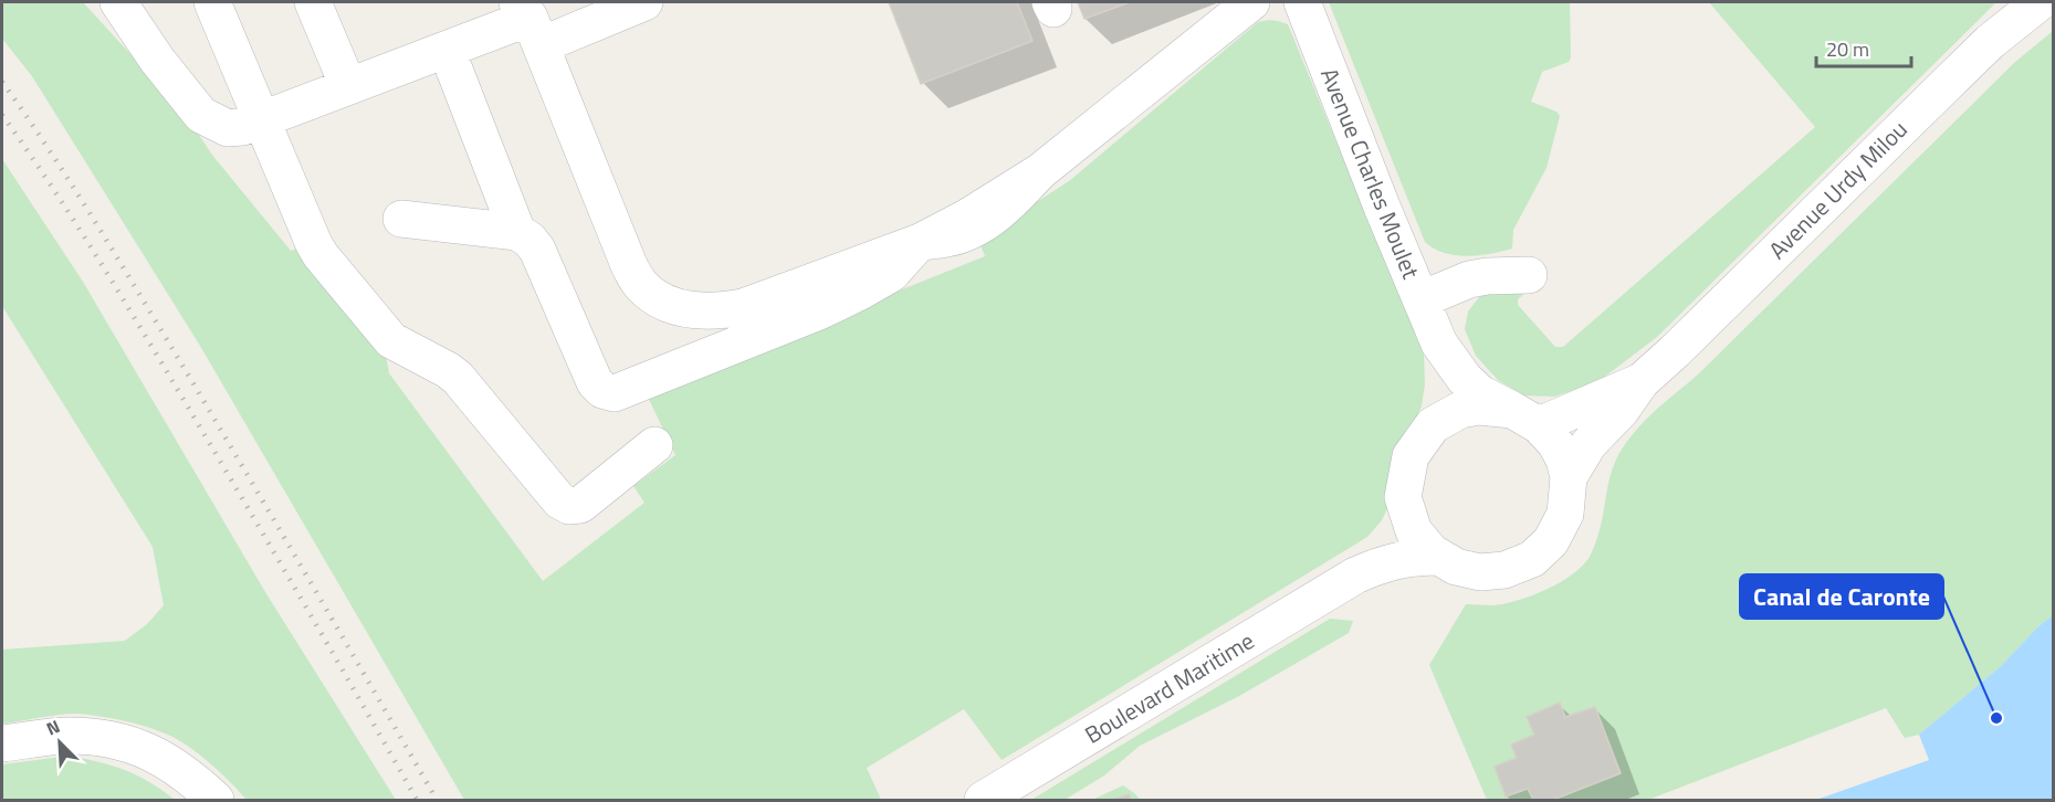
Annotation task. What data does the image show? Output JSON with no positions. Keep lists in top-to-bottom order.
{
  "streets": {
    "street": ["Avenue Charles Moulet", "Avenue Urdy Milou", "Boulevard Maritime"]
  },
  "crossings": [
    ["Avenue Charles Moulet", "Avenue Urdy Milou"],
    ["Avenue Charles Moulet", "Boulevard Maritime"],
    ["Avenue Urdy Milou", "Boulevard Maritime"]
  ],
  "places": ["Canal de Caronte"],
  "scale_bar": "20 m",
  "north": "top left"
}
